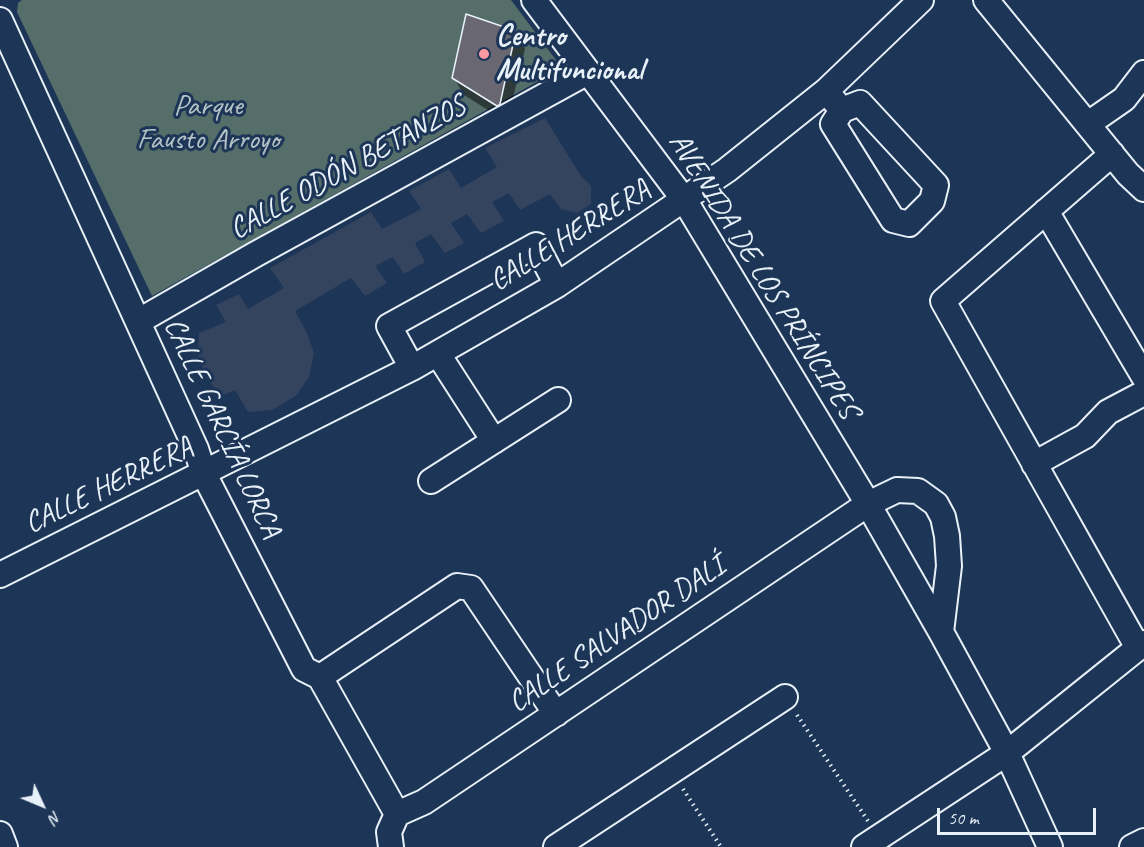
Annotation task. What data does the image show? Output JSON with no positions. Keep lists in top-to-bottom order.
{
  "streets": {
    "street": [
      "CALLE ODÓN BETANZOS",
      "CALLE HERRERA",
      "AVENIDA DE LOS PRÍNCIPES",
      "CALLE GARCÍA LORCA",
      "CALLE SALVADOR DALÍ"
    ]
  },
  "crossings": [
    ["CALLE ODÓN BETANZOS", "AVENIDA DE LOS PRÍNCIPES"],
    ["CALLE ODÓN BETANZOS", "CALLE GARCÍA LORCA"],
    ["CALLE HERRERA", "AVENIDA DE LOS PRÍNCIPES"],
    ["CALLE HERRERA", "CALLE GARCÍA LORCA"],
    ["AVENIDA DE LOS PRÍNCIPES", "CALLE SALVADOR DALÍ"],
    ["CALLE GARCÍA LORCA", "CALLE SALVADOR DALÍ"]
  ],
  "parks": ["Parque Fausto Arroyo"],
  "places": ["Centro Multifuncional"],
  "scale_bar": "50 m",
  "north": "bottom right"
}
